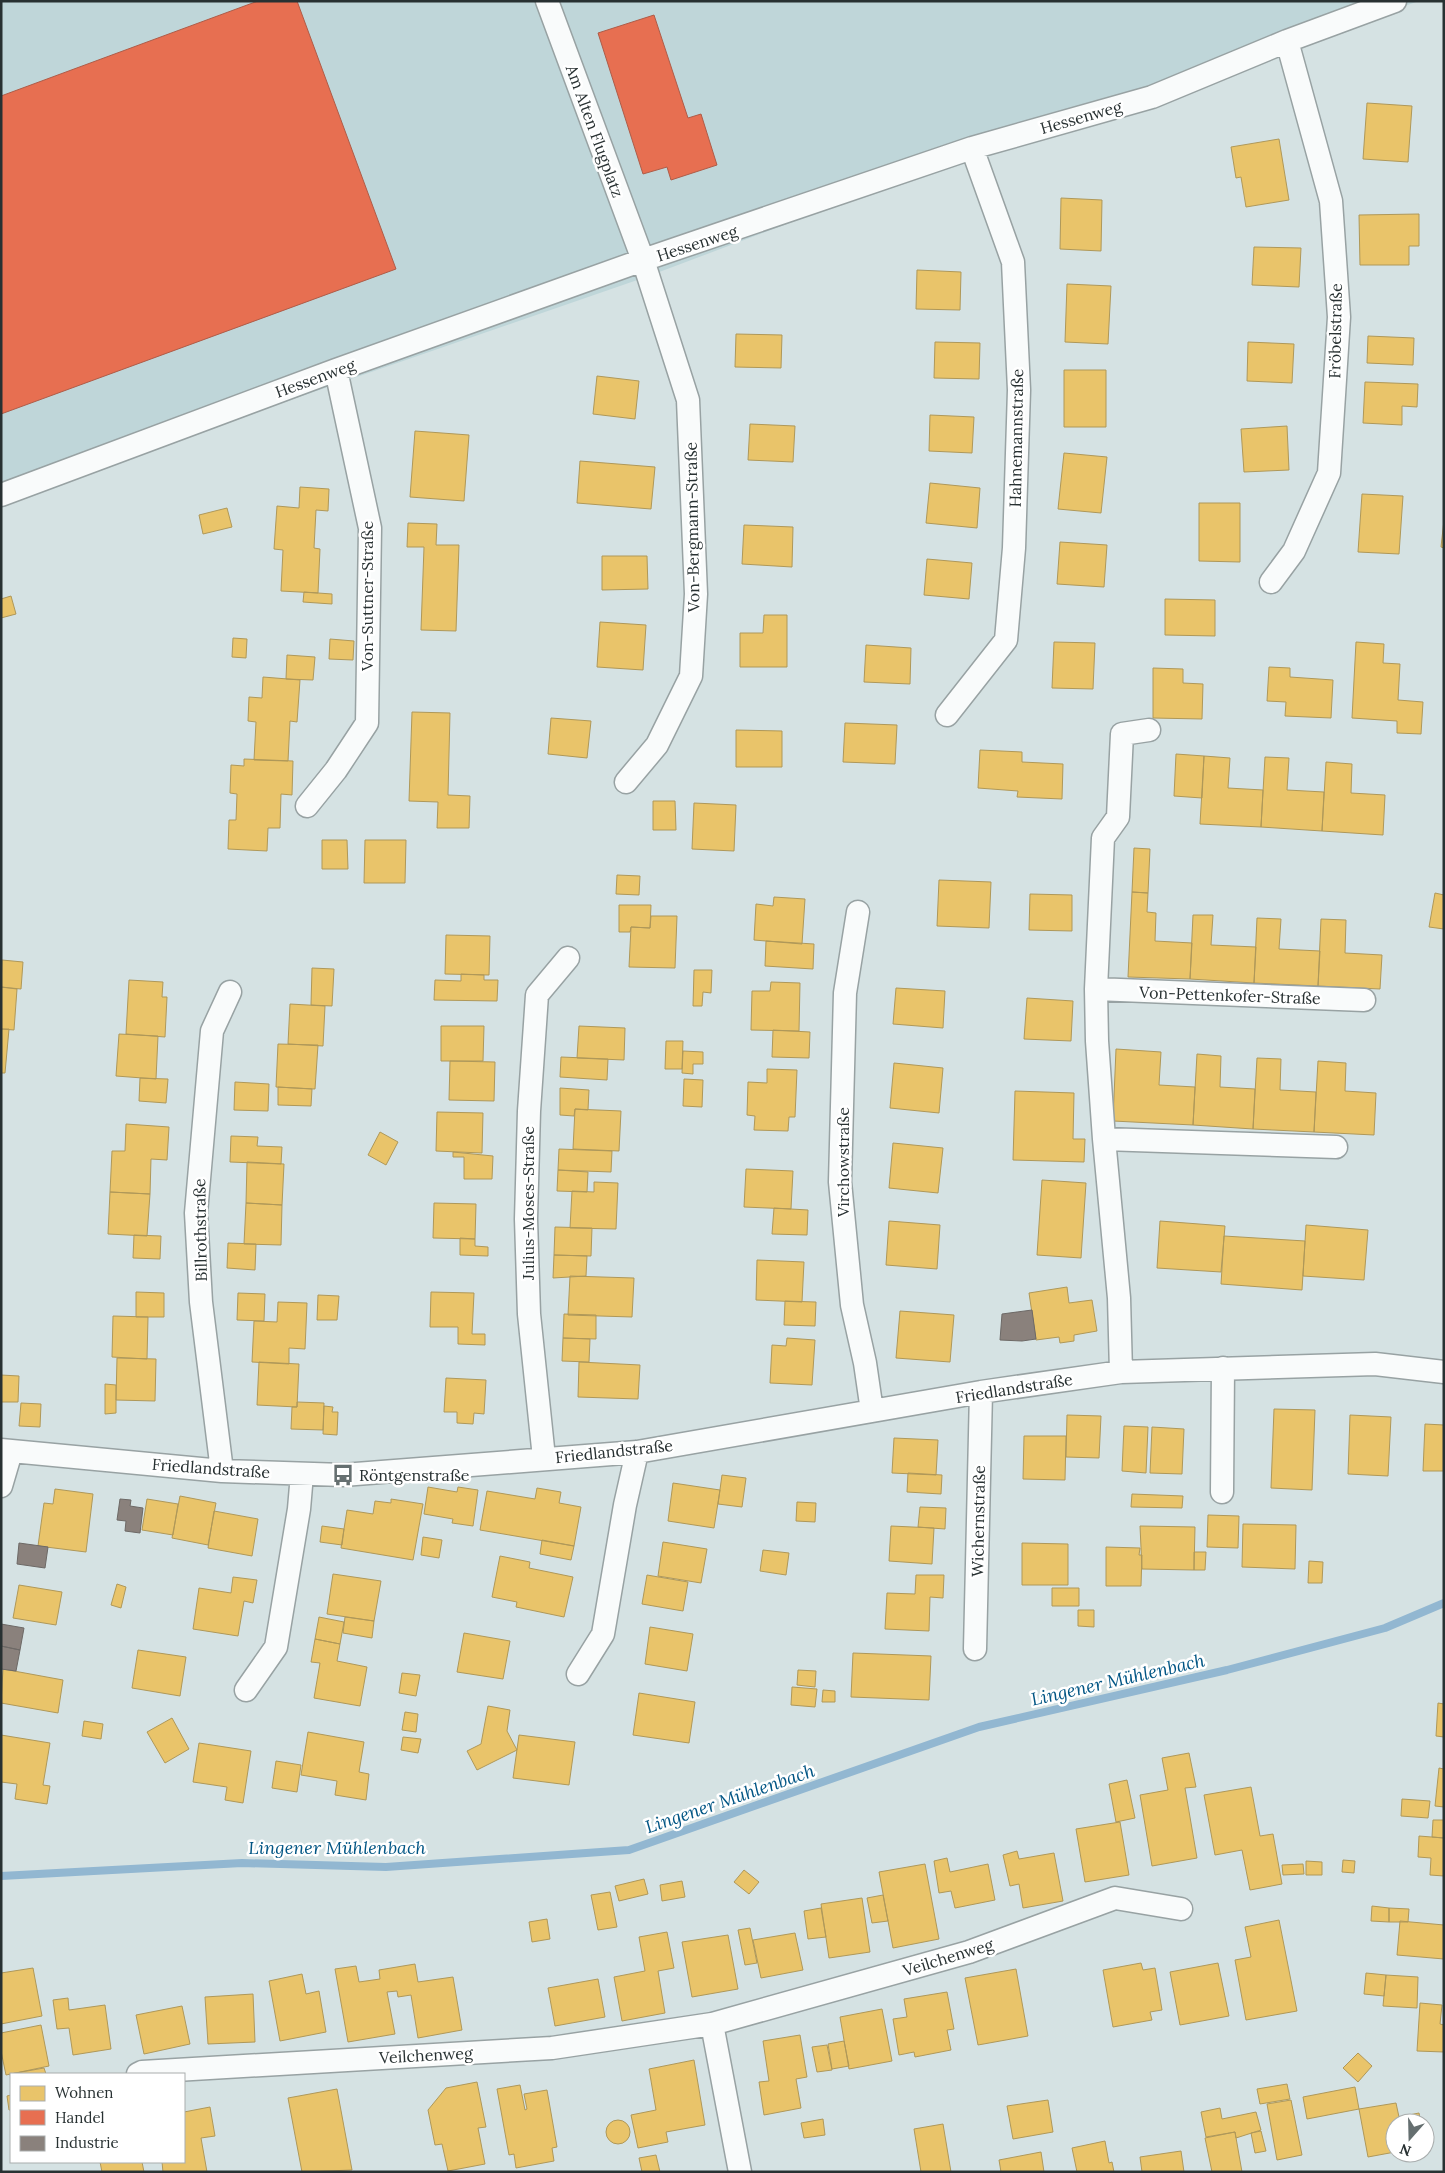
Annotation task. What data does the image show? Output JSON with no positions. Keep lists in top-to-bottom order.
{
  "streets": {
    "street": [
      "Hessenweg",
      "Am Alten Flugplatz",
      "Fröbelstraße",
      "Hahnemannstraße",
      "Von-Bergmann-Straße",
      "Von-Suttner-Straße",
      "Von-Pettenkofer-Straße",
      "Virchowstraße",
      "Julius-Moses-Straße",
      "Billrothstraße",
      "Friedlandstraße",
      "Wichernstraße",
      "Veilchenweg"
    ]
  },
  "crossings": [
    ["Hessenweg", "Am Alten Flugplatz"],
    ["Hessenweg", "Fröbelstraße"],
    ["Hessenweg", "Hahnemannstraße"],
    ["Hessenweg", "Von-Bergmann-Straße"],
    ["Hessenweg", "Von-Suttner-Straße"],
    ["Am Alten Flugplatz", "Von-Bergmann-Straße"],
    ["Virchowstraße", "Friedlandstraße"],
    ["Julius-Moses-Straße", "Friedlandstraße"],
    ["Billrothstraße", "Friedlandstraße"],
    ["Friedlandstraße", "Wichernstraße"]
  ],
  "water": ["Lingener Mühlenbach"],
  "places": {
    "bus stop": ["Röntgenstraße"]
  },
  "legend": ["Wohnen", "Handel", "Industrie"],
  "north": "bottom"
}
